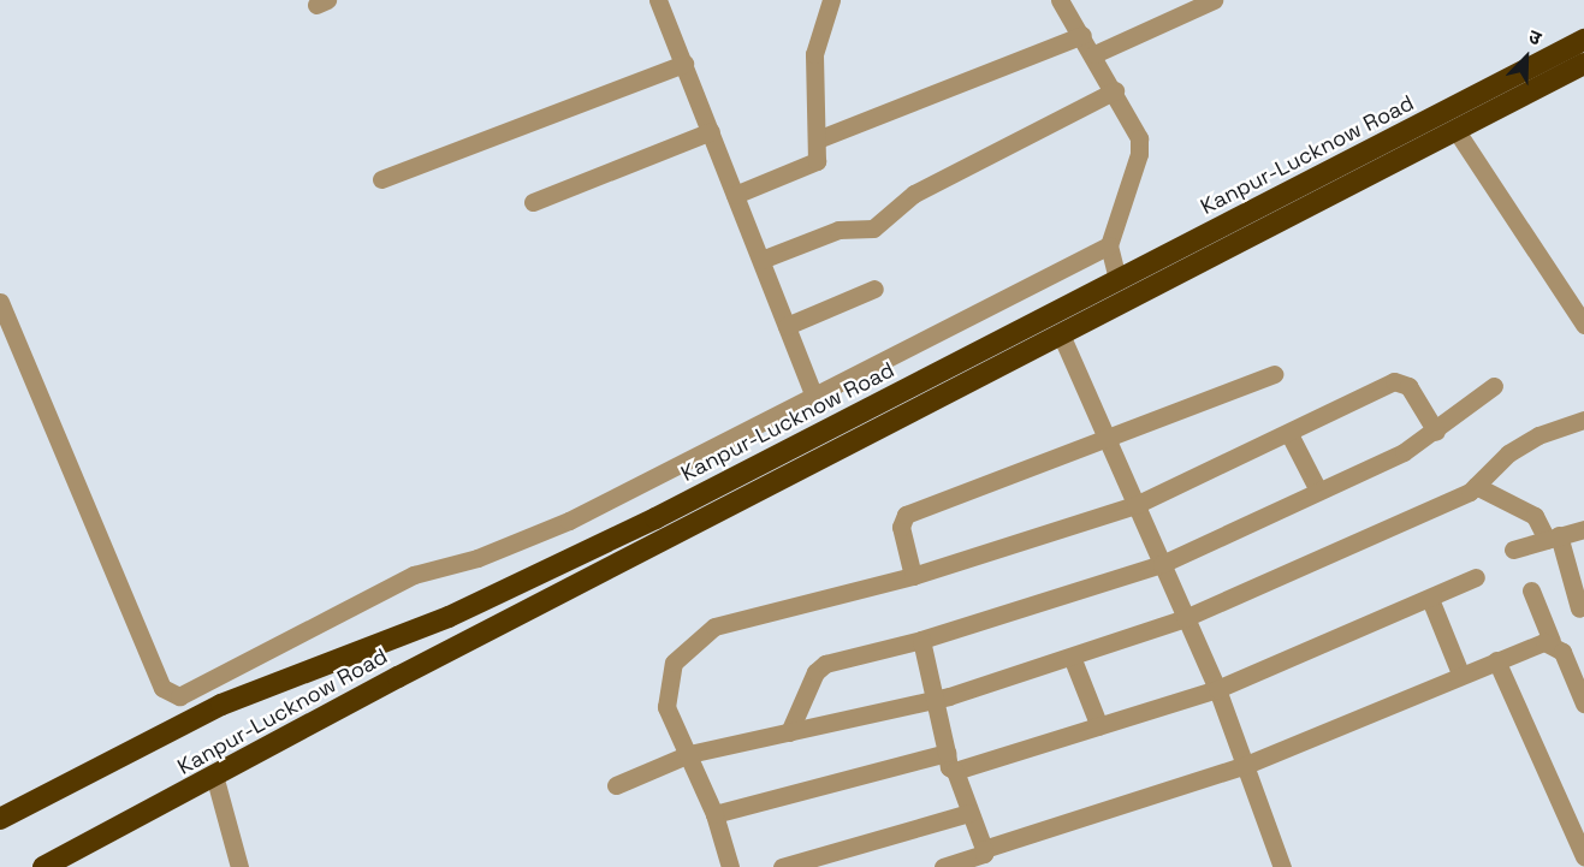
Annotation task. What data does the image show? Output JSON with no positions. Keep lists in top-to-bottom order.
{
  "streets": {
    "highway": ["Kanpur-Lucknow Road"]
  },
  "north": "top right"
}
